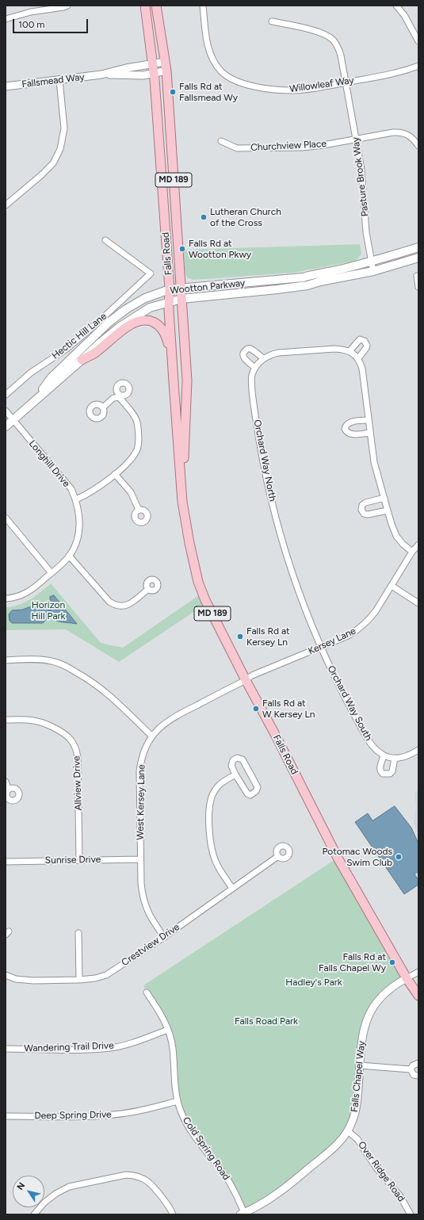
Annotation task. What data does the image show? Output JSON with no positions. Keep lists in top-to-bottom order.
{
  "streets": {
    "main road": ["MD 189", "Falls Road", "Wootton Parkway"],
    "street": [
      "Fallsmead Way",
      "Willowleaf Way",
      "Churchview Place",
      "Pasture Brook Way",
      "Hectic Hill Lane",
      "Orchard Way North",
      "Longhill Drive",
      "Kersey Lane",
      "Orchard Way South",
      "Allview Drive",
      "West Kersey Lane",
      "Sunrise Drive",
      "Crestview Drive",
      "Wandering Trail Drive",
      "Falls Chapel Way",
      "Deep Spring Drive",
      "Cold Spring Road",
      "Over Ridge Road"
    ]
  },
  "crossings": [
    ["Fallsmead Way", "Falls Road"],
    ["Willowleaf Way", "Pasture Brook Way"],
    ["Churchview Place", "Pasture Brook Way"],
    ["Pasture Brook Way", "Wootton Parkway"],
    ["Falls Road", "Wootton Parkway"],
    ["Falls Road", "Kersey Lane"],
    ["Falls Road", "West Kersey Lane"],
    ["Falls Road", "Falls Chapel Way"],
    ["Wootton Parkway", "Longhill Drive"],
    ["Orchard Way North", "Kersey Lane"],
    ["Orchard Way North", "Orchard Way South"],
    ["Kersey Lane", "Orchard Way South"],
    ["Kersey Lane", "West Kersey Lane"],
    ["Allview Drive", "Sunrise Drive"],
    ["West Kersey Lane", "Sunrise Drive"],
    ["West Kersey Lane", "Crestview Drive"],
    ["Wandering Trail Drive", "Cold Spring Road"],
    ["Falls Chapel Way", "Cold Spring Road"],
    ["Falls Chapel Way", "Over Ridge Road"],
    ["Deep Spring Drive", "Cold Spring Road"]
  ],
  "parks": ["Horizon Hill Park", "Hadley's Park", "Falls Road Park"],
  "places": [
    "Falls Rd at Fallsmead Wy",
    "Lutheran Church of the Cross",
    "Falls Rd at Wootton Pkwy",
    "Falls Rd at Kersey Ln",
    "Falls Rd at W Kersey Ln",
    "Potomac Woods Swim Club",
    "Falls Rd at Falls Chapel Wy"
  ],
  "scale_bar": "100 m",
  "north": "top left"
}
